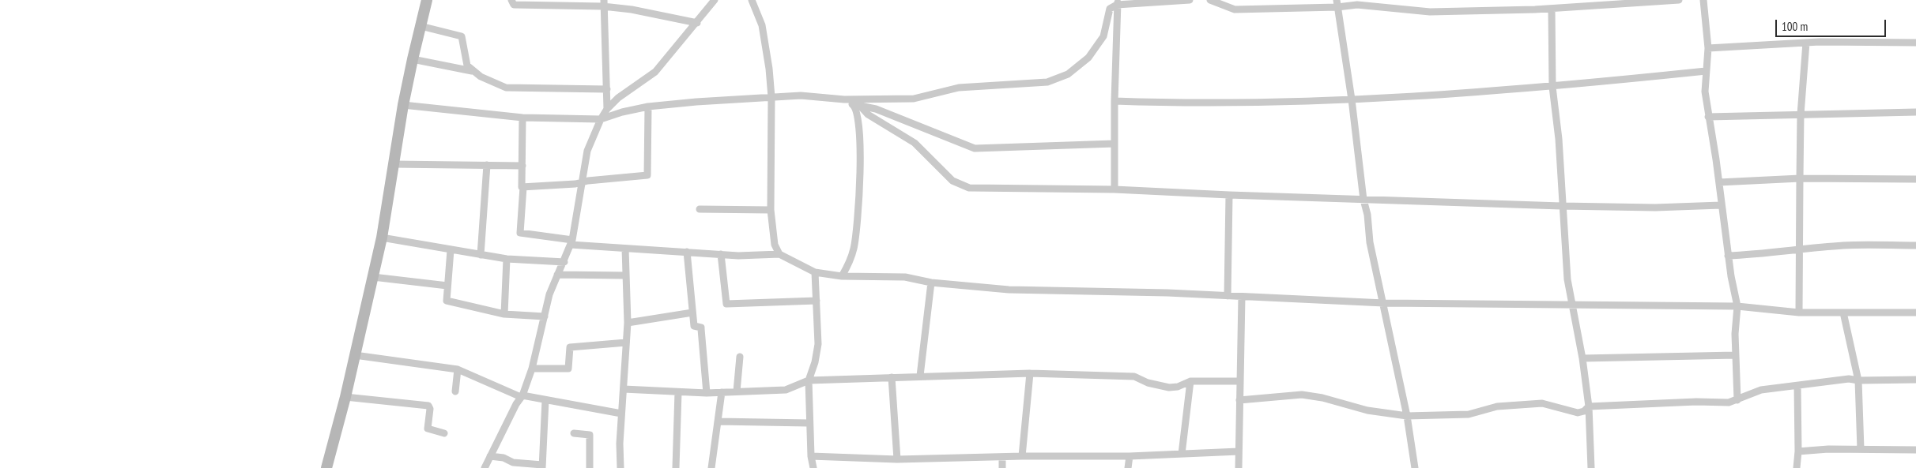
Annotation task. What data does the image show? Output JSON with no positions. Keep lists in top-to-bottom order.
{
  "scale_bar": "100 m"
}
